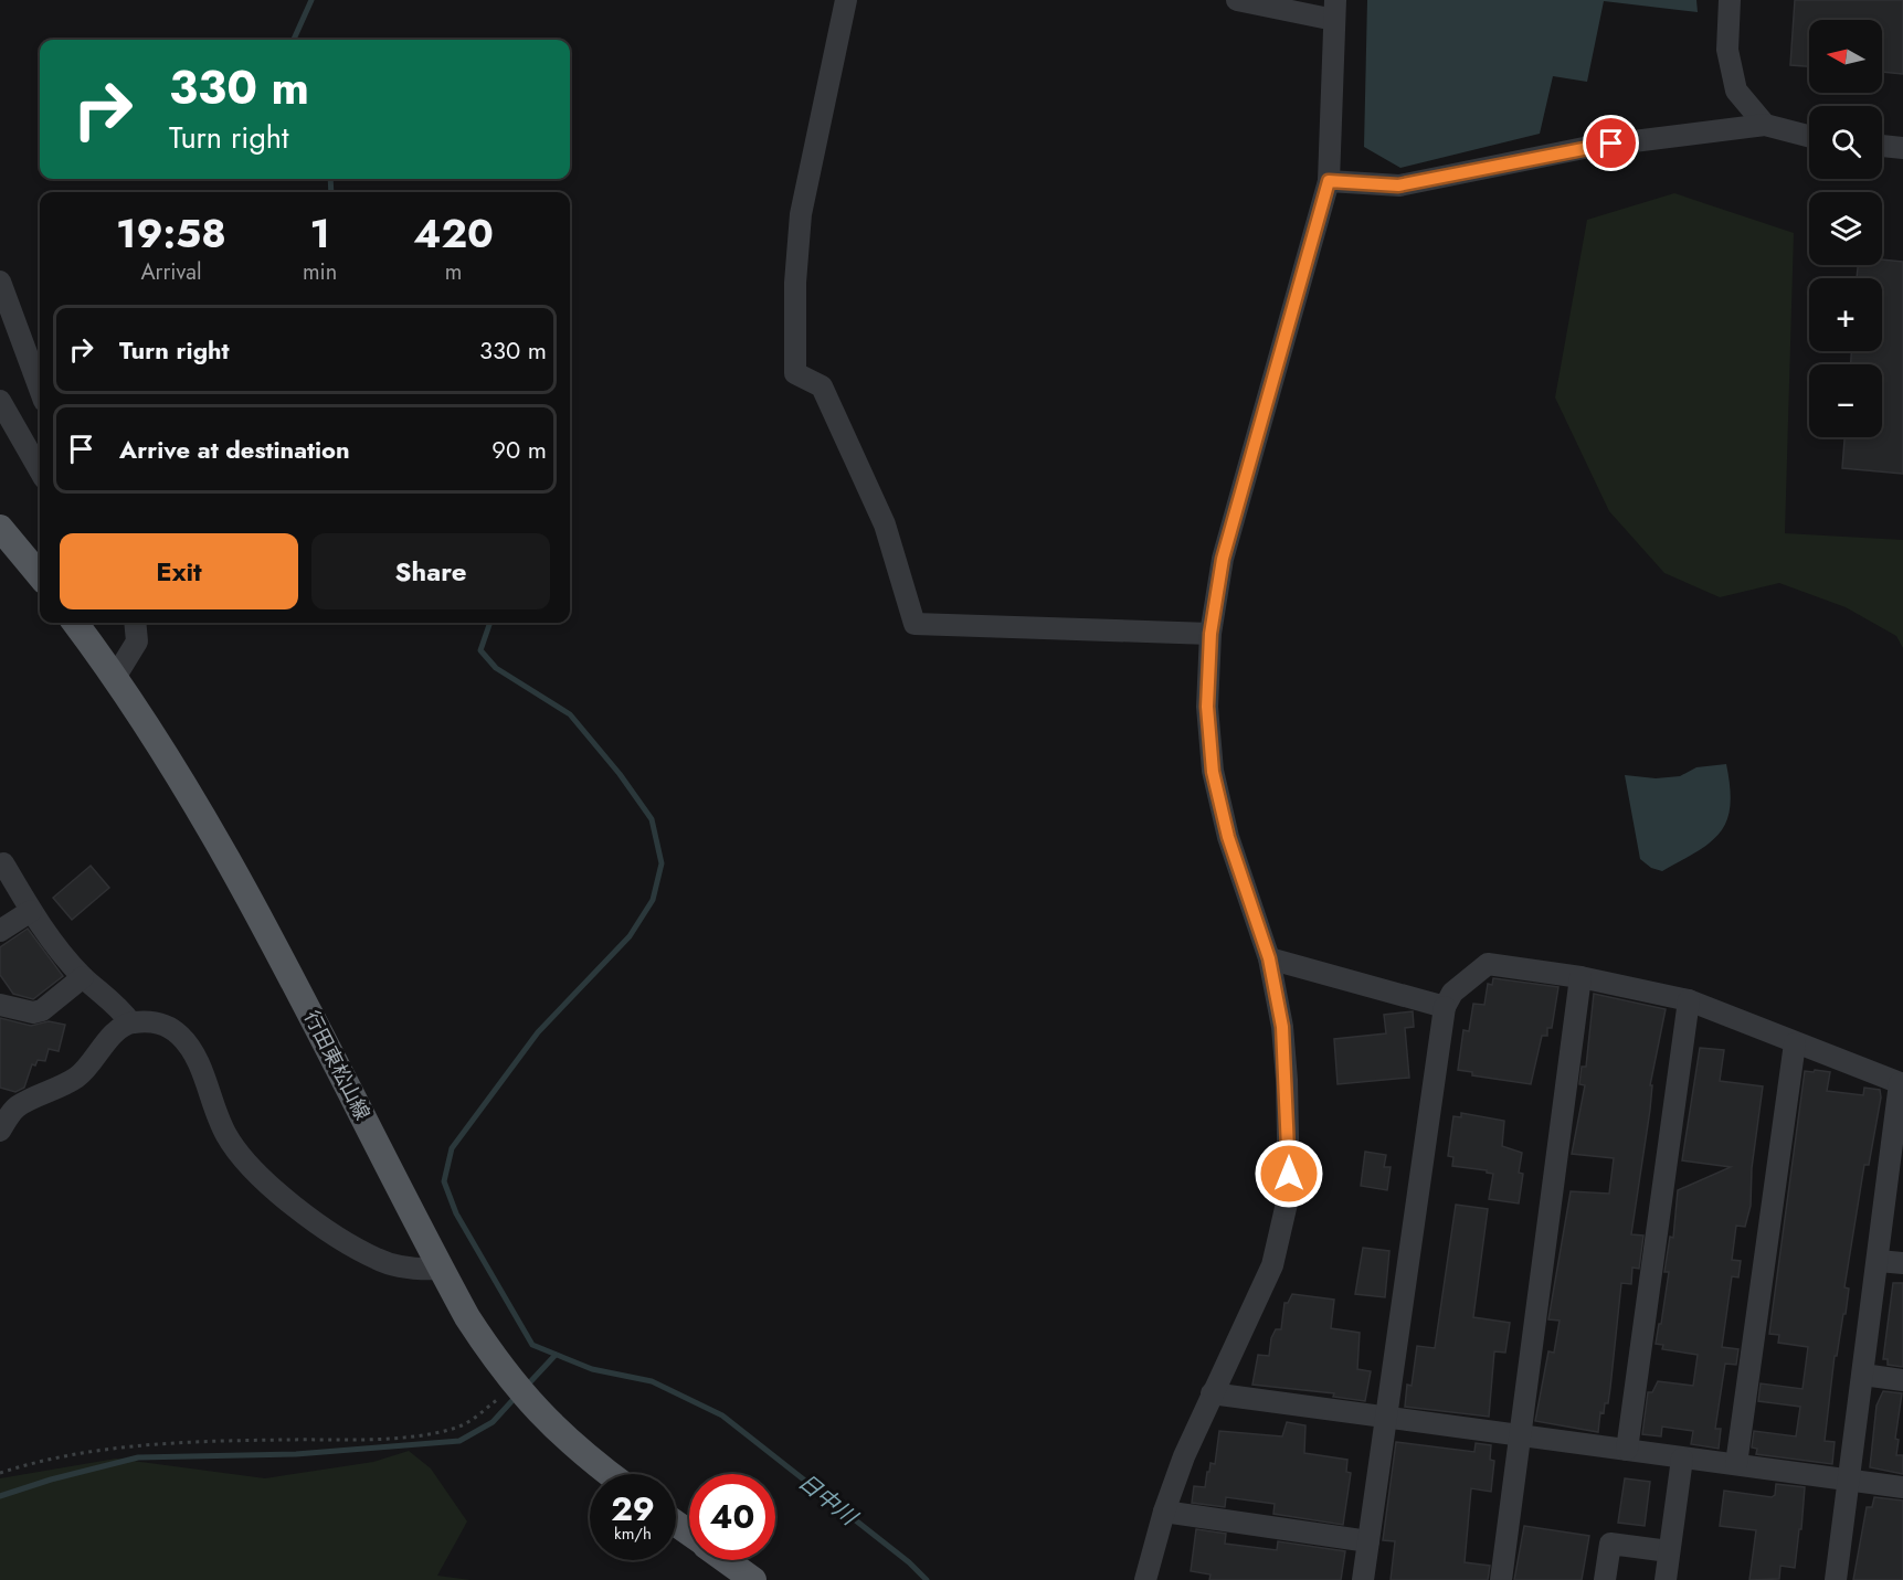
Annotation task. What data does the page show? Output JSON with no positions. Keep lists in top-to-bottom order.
{
  "streets": {
    "main road": ["行田東松山線"]
  },
  "water": ["日中川"],
  "north": "left",
  "page": {
    "map_buttons": ["+", "−"],
    "turn": ["330 m", "Turn right"],
    "eta": [
      "19:58",
      "Arrival",
      "1",
      "min",
      "420",
      "m"
    ],
    "list": [
      {
        "name": "Turn right",
        "value": "330 m"
      },
      {
        "name": "Arrive at destination",
        "value": "90 m"
      }
    ],
    "buttons": ["Exit", "Share"],
    "speed": "29 km/h",
    "limit": "40"
  }
}
